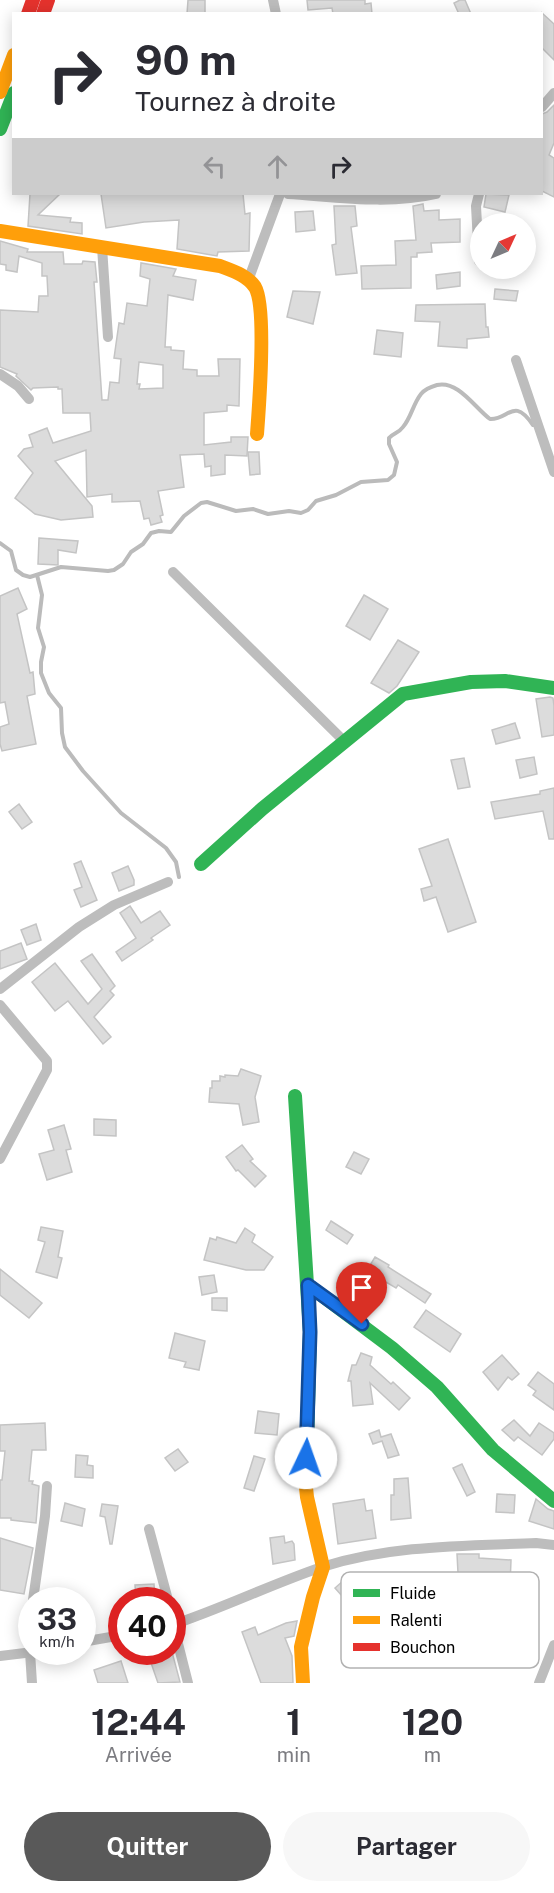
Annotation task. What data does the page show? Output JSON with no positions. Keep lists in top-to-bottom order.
{
  "legend": ["Fluide", "Ralenti", "Bouchon"],
  "north": "top right",
  "page": {
    "turn": ["90 m", "Tournez à droite"],
    "speed": "33 km/h",
    "limit": "40",
    "eta": [
      "12:44",
      "Arrivée",
      "1",
      "min",
      "120",
      "m"
    ],
    "buttons": ["Quitter", "Partager"]
  }
}
